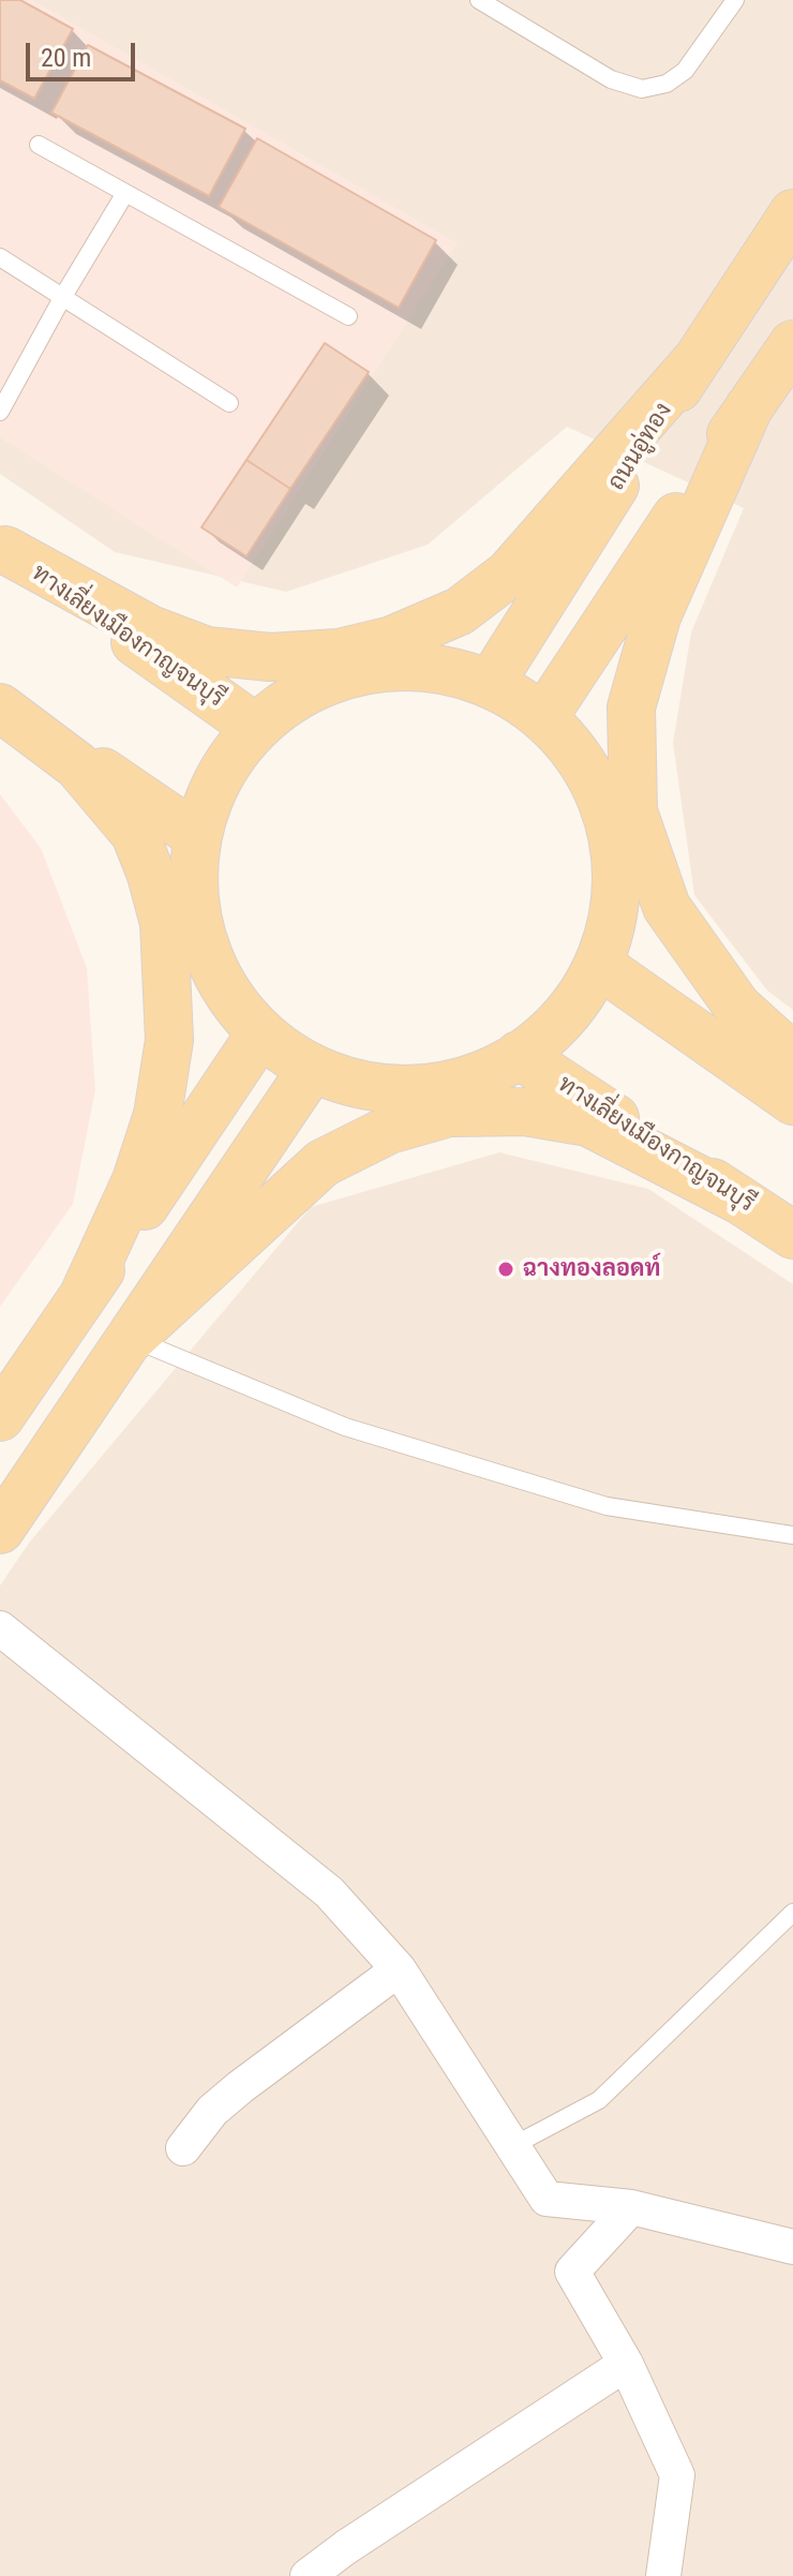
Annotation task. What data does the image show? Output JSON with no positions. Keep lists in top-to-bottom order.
{
  "streets": {
    "main road": ["ถนนอู่ทอง", "ทางเลี่ยงเมืองกาญจนบุรี"]
  },
  "places": ["ฉางทองลอดท์"],
  "scale_bar": "20 m"
}
